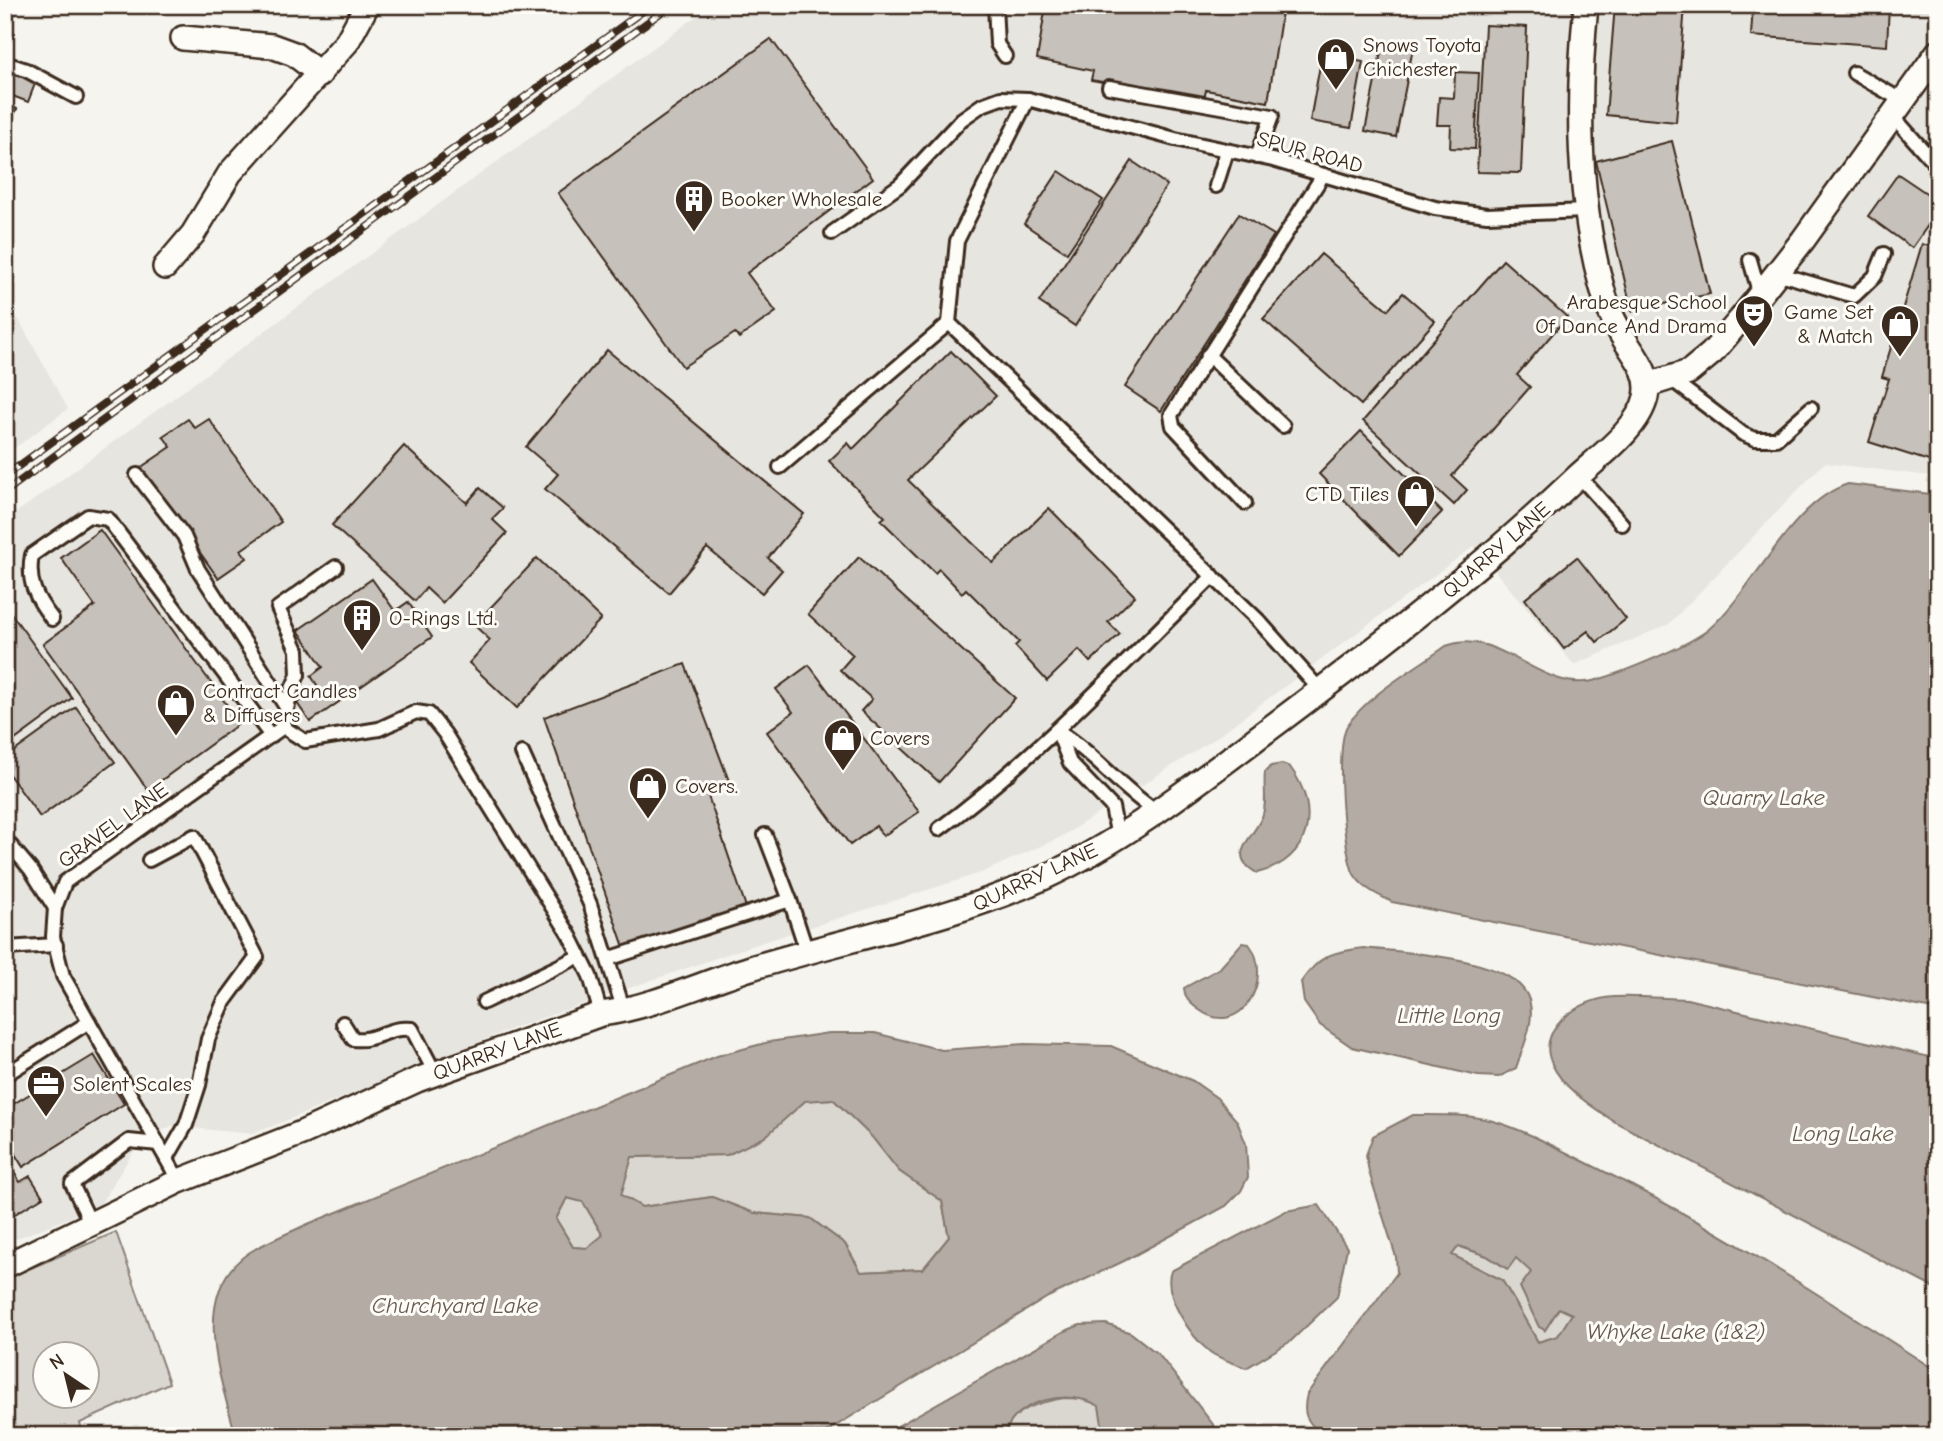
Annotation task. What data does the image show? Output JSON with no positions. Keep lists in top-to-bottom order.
{
  "streets": {
    "street": ["QUARRY LANE"],
    "lane": ["SPUR ROAD", "GRAVEL LANE"]
  },
  "crossings": [
    ["QUARRY LANE", "GRAVEL LANE"]
  ],
  "water": [
    "Quarry Lake",
    "Little Long",
    "Long Lake",
    "Churchyard Lake",
    "Whyke Lake (1&2)"
  ],
  "places": {
    "shop": [
      "Snows Toyota Chichester",
      "Game Set & Match",
      "CTD Tiles",
      "Contract Candles & Diffusers",
      "Covers",
      "Covers."
    ],
    "building": ["Booker Wholesale", "O-Rings Ltd."],
    "theatre": ["Arabesque School Of Dance And Drama"],
    "office": ["Solent Scales"]
  },
  "north": "top left"
}
